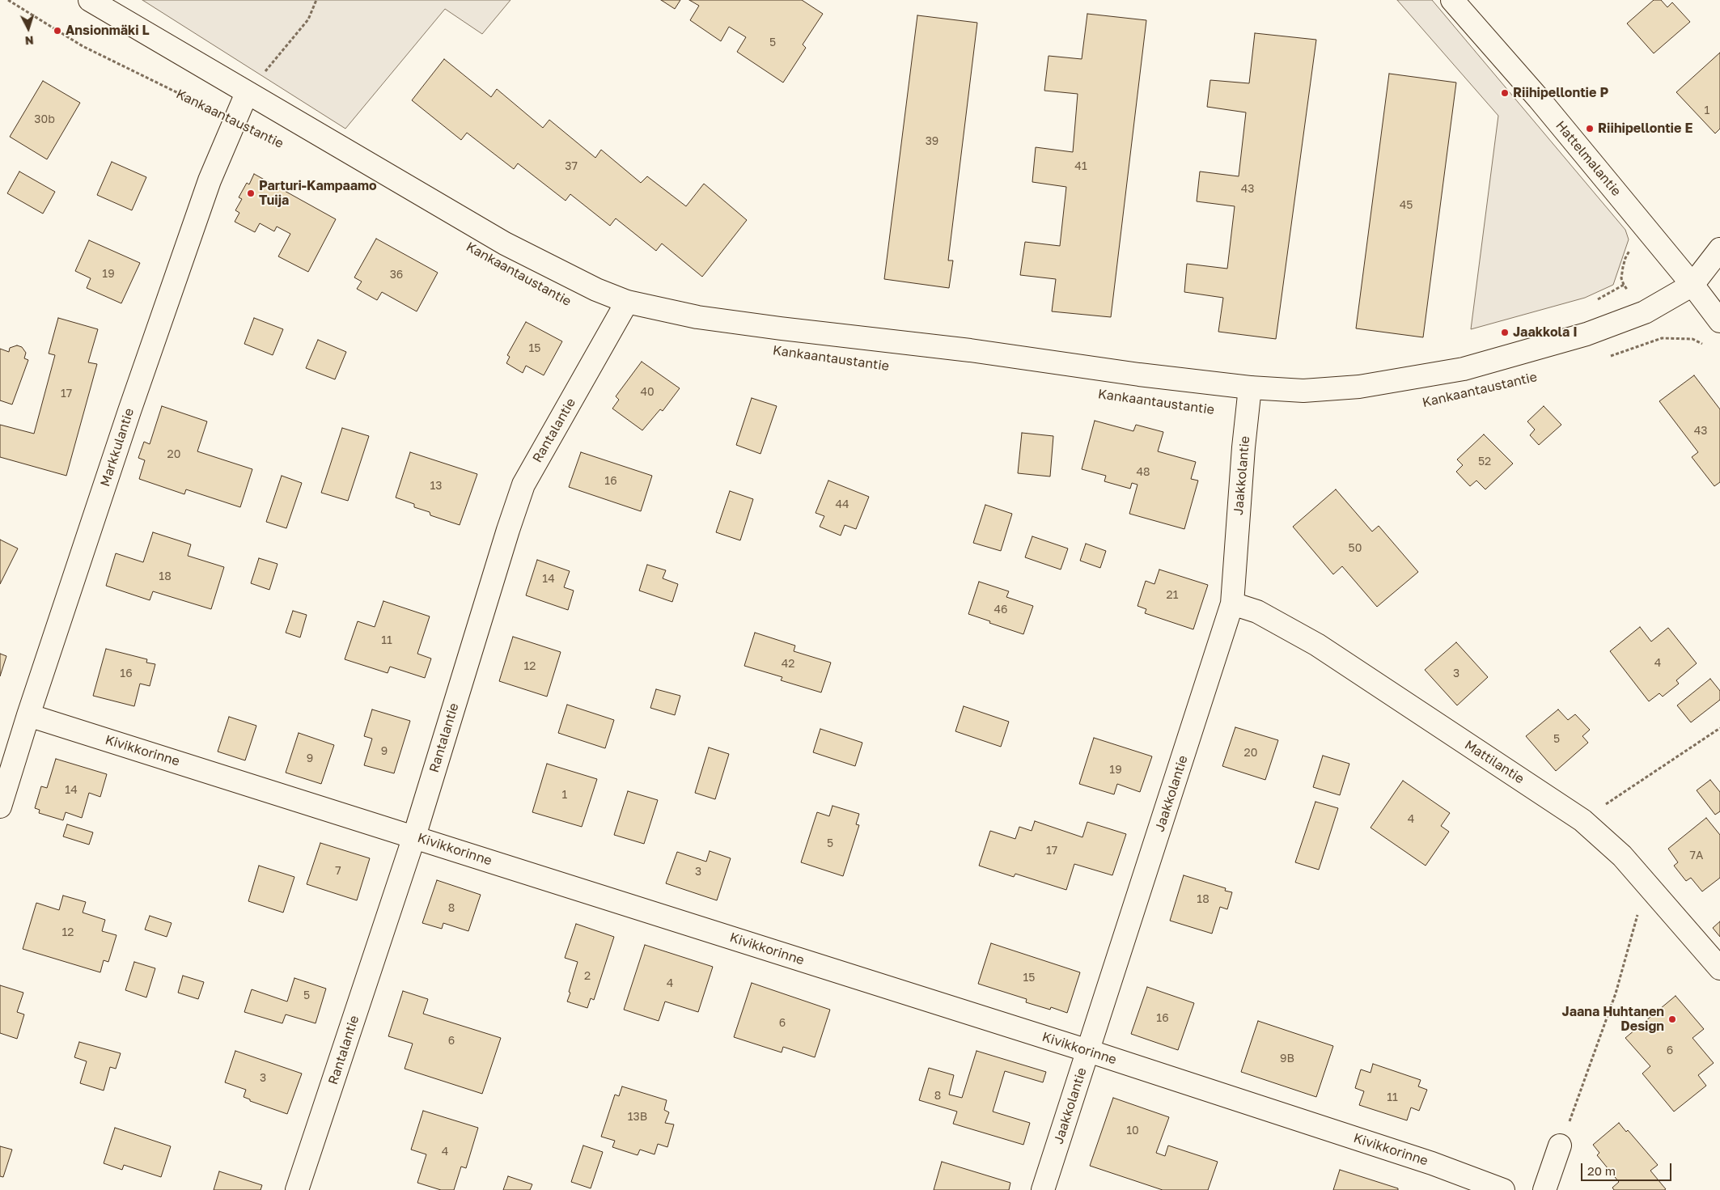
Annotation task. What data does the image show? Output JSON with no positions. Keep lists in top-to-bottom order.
{
  "streets": {
    "street": [
      "Kankaantaustantie",
      "Hattelmalantie",
      "Rantalantie",
      "Markkulantie",
      "Jaakkolantie",
      "Kivikkorinne",
      "Mattilantie"
    ]
  },
  "crossings": [
    ["Kankaantaustantie", "Hattelmalantie"],
    ["Kankaantaustantie", "Rantalantie"],
    ["Kankaantaustantie", "Markkulantie"],
    ["Kankaantaustantie", "Jaakkolantie"],
    ["Rantalantie", "Kivikkorinne"],
    ["Markkulantie", "Kivikkorinne"],
    ["Jaakkolantie", "Kivikkorinne"],
    ["Jaakkolantie", "Mattilantie"]
  ],
  "places": [
    "Ansionmäki L",
    "Riihipellontie P",
    "Riihipellontie E",
    "Parturi-Kampaamo Tuija",
    "Jaakkola I",
    "Jaana Huhtanen Design"
  ],
  "house_numbers": [
    "5",
    "1",
    "30b",
    "39",
    "37",
    "41",
    "43",
    "45",
    "19",
    "36",
    "15",
    "40",
    "17",
    "43",
    "20",
    "52",
    "48",
    "16",
    "13",
    "44",
    "50",
    "18",
    "14",
    "21",
    "46",
    "11",
    "4",
    "42",
    "12",
    "16",
    "3",
    "5",
    "9",
    "20",
    "9",
    "19",
    "14",
    "1",
    "4",
    "5",
    "17",
    "7A",
    "7",
    "3",
    "18",
    "8",
    "12",
    "2",
    "15",
    "4",
    "5",
    "16",
    "6",
    "6",
    "6",
    "9B",
    "3",
    "8",
    "11",
    "13B",
    "10",
    "4"
  ],
  "scale_bar": "20 m",
  "north": "bottom"
}
